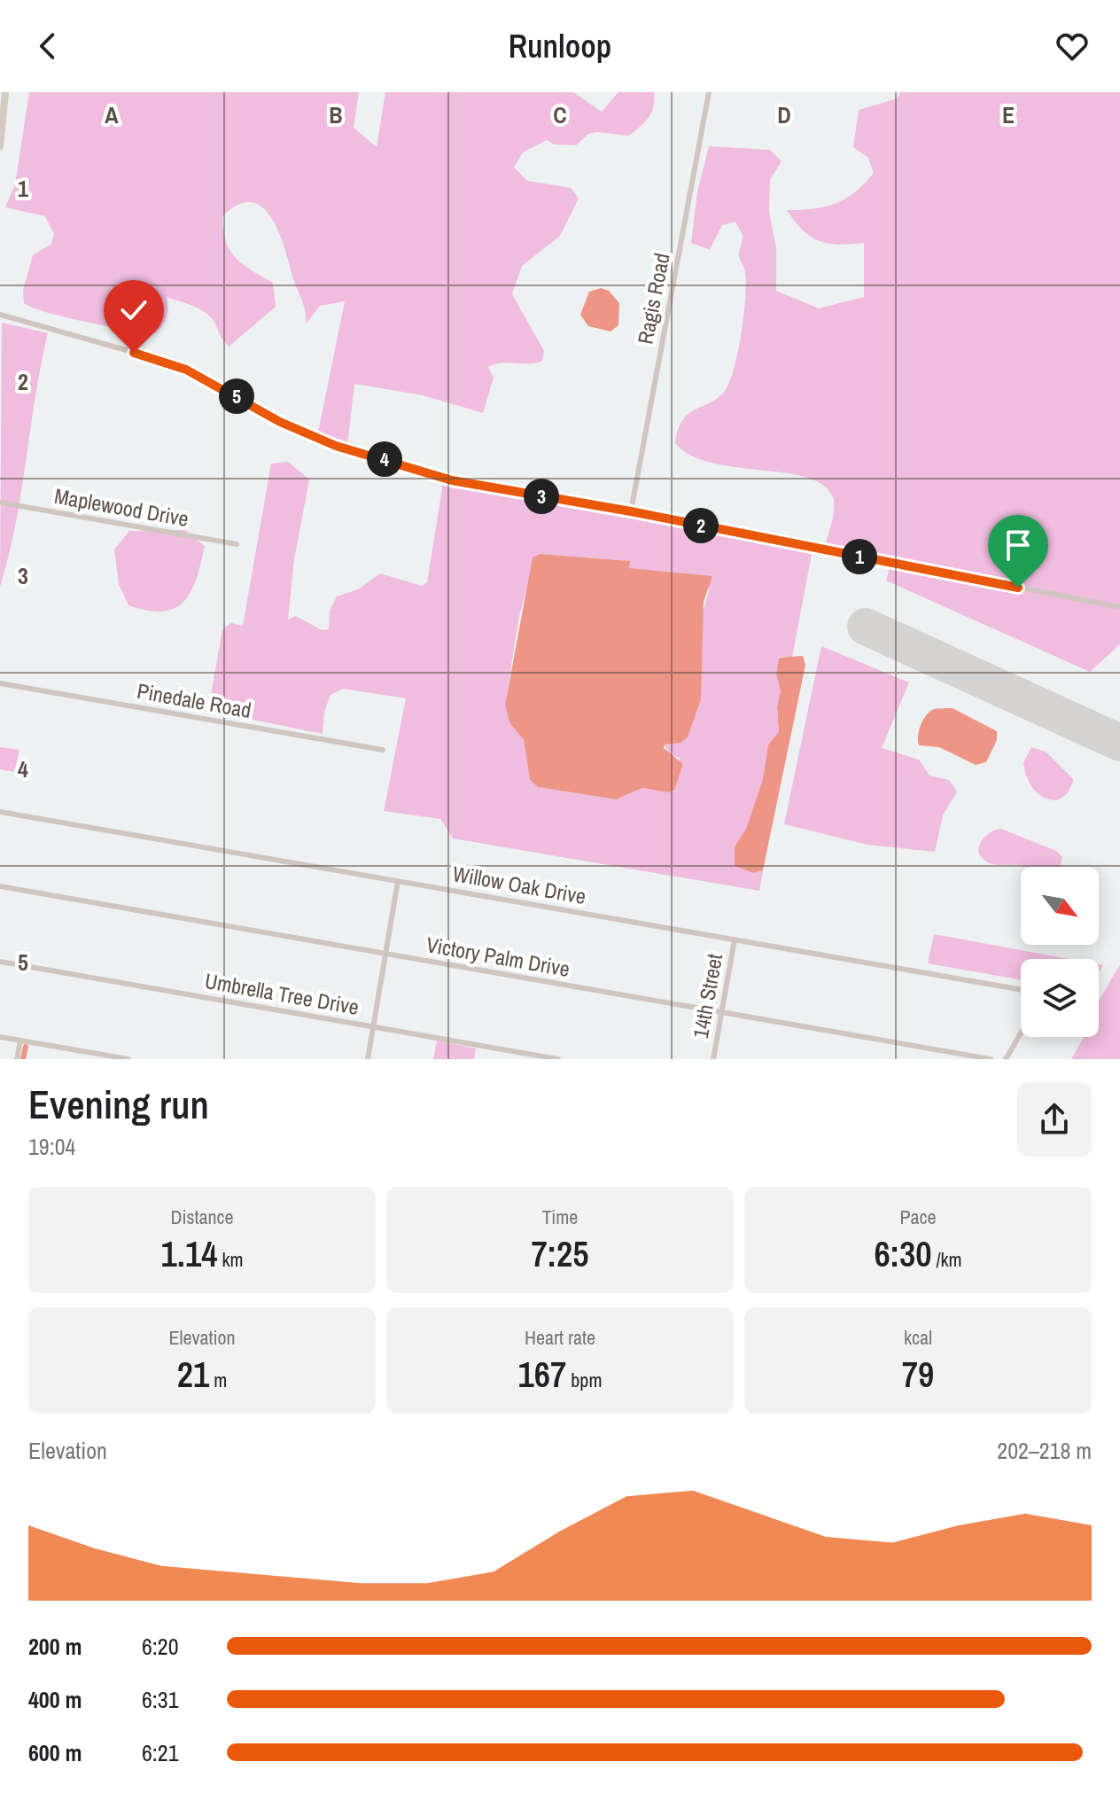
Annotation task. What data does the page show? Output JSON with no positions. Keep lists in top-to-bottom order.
{
  "streets": {
    "street": [
      "Ragis Road",
      "Maplewood Drive",
      "Pinedale Road",
      "Willow Oak Drive",
      "Victory Palm Drive",
      "Umbrella Tree Drive",
      "14th Street"
    ]
  },
  "crossings": [
    ["Willow Oak Drive", "14th Street"],
    ["Victory Palm Drive", "14th Street"]
  ],
  "north": "bottom right",
  "page": {
    "header": "Runloop",
    "pins": [
      "5",
      "4",
      "3",
      "2",
      "1"
    ],
    "heading": ["Evening run", "19:04"],
    "stats": [
      ["Distance", "1.14 km"],
      ["Time", "7:25"],
      ["Pace", "6:30 /km"],
      ["Elevation", "21 m"],
      ["Heart rate", "167 bpm"],
      ["kcal", "79"]
    ],
    "chart": ["Elevation", "202–218 m"],
    "list": [
      {
        "name": "200 m",
        "note": "6:20"
      },
      {
        "name": "400 m",
        "note": "6:31"
      },
      {
        "name": "600 m",
        "note": "6:21"
      }
    ]
  },
  "grid": {
    "columns": [
      "A",
      "B",
      "C",
      "D",
      "E"
    ],
    "rows": [
      "1",
      "2",
      "3",
      "4",
      "5"
    ]
  }
}
